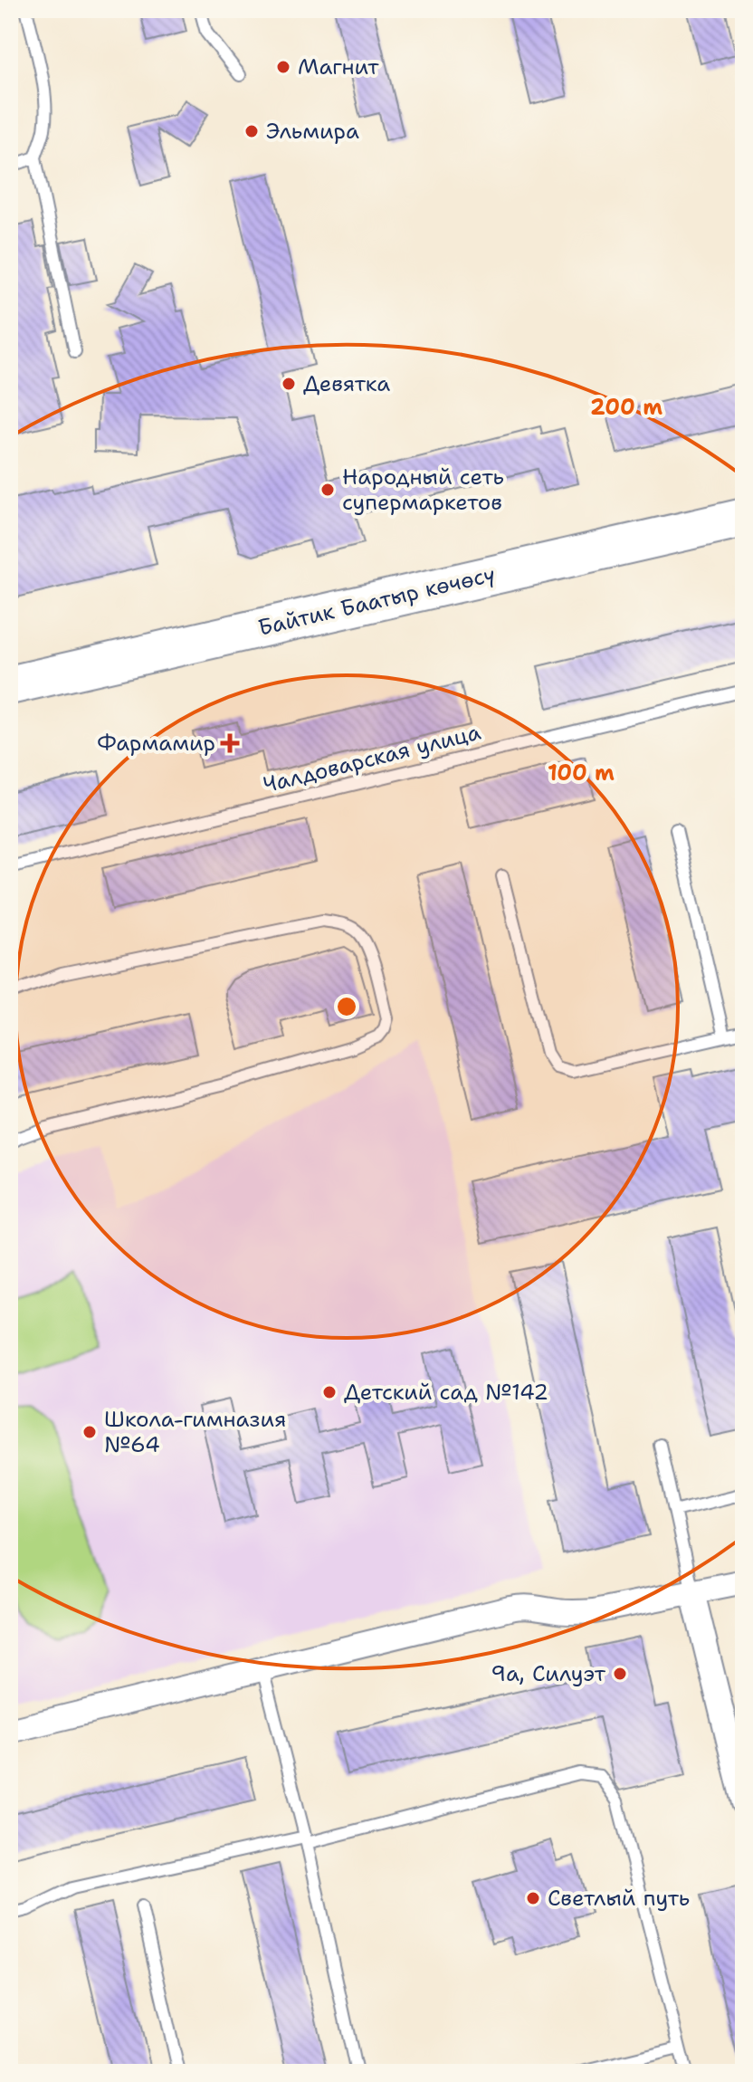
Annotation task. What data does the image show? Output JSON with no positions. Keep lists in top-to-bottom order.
{
  "streets": {
    "main road": ["Байтик Баатыр көчөсү"],
    "lane": ["Чалдоварская улица"]
  },
  "places": {
    "other": [
      "Магнит",
      "Эльмира",
      "Девятка",
      "Народный сеть супермаркетов",
      "Детский сад №142",
      "Школа-гимназия №64",
      "9а, Силуэт",
      "Светлый путь"
    ],
    "health": ["Фармамир"]
  },
  "rings": ["200 m", "100 m"]
}
